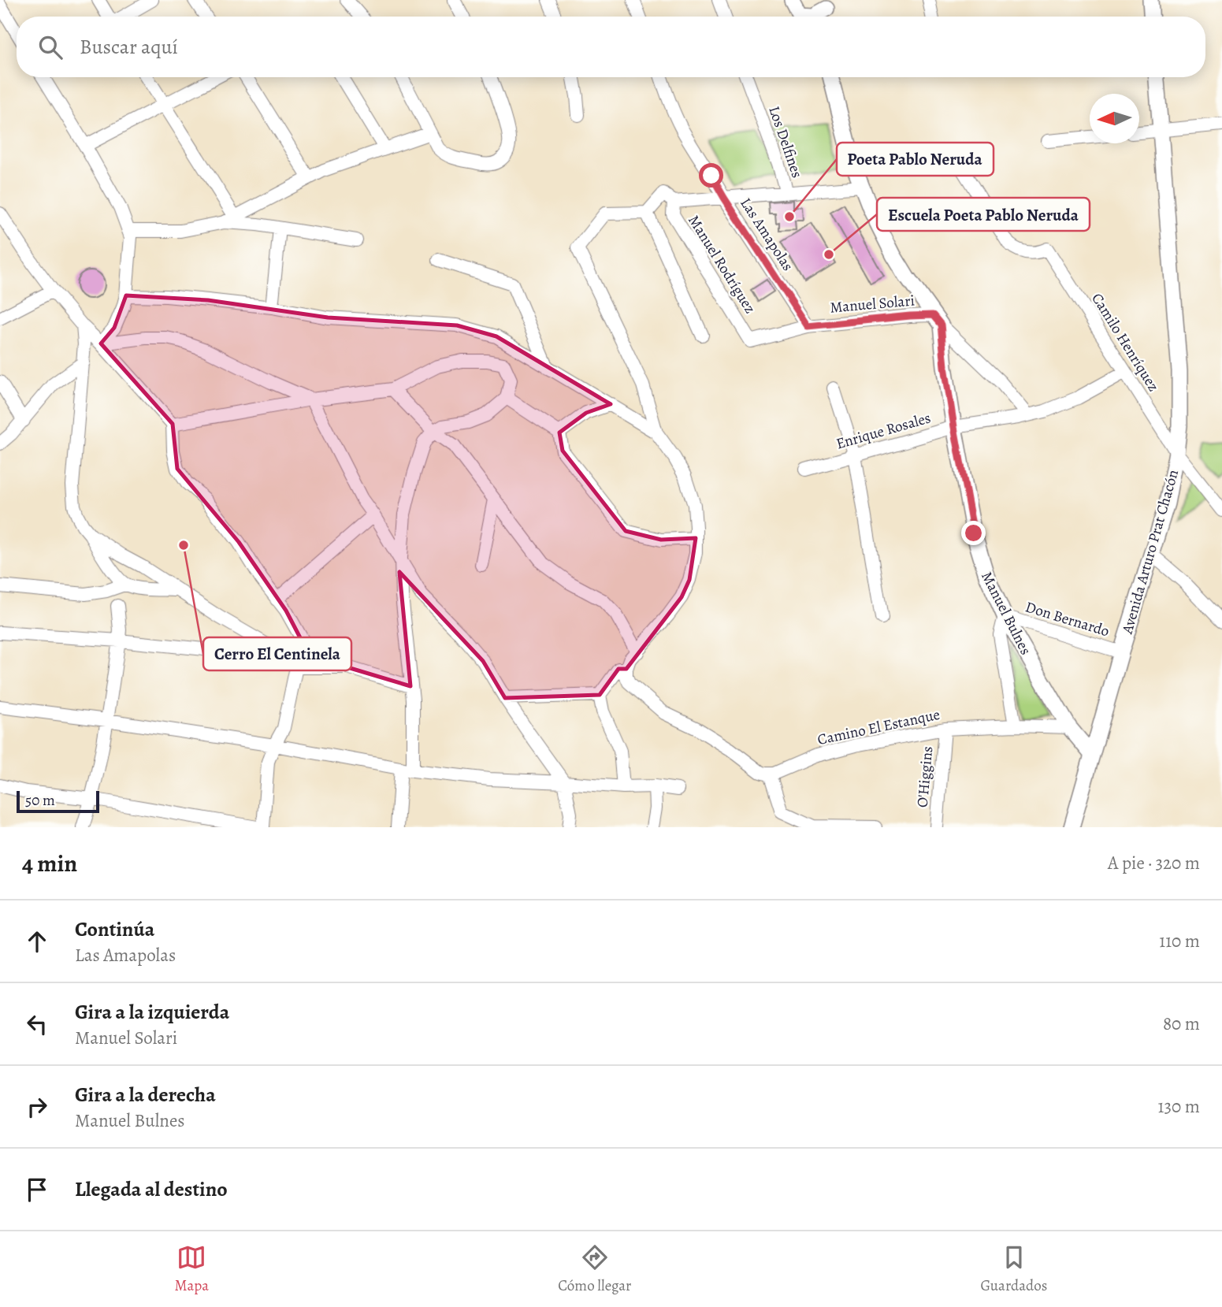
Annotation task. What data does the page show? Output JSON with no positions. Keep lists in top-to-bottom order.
{
  "streets": {
    "street": [
      "Los Delfines",
      "Las Amapolas",
      "Manuel Rodríguez",
      "Manuel Solari",
      "Camilo Henríquez",
      "Enrique Rosales",
      "Avenida Arturo Prat Chacón",
      "Manuel Bulnes",
      "Don Bernardo",
      "Camino El Estanque",
      "O'Higgins"
    ]
  },
  "crossings": [
    ["Las Amapolas", "Manuel Solari"],
    ["Manuel Rodríguez", "Manuel Solari"],
    ["Manuel Solari", "Manuel Bulnes"],
    ["Camilo Henríquez", "Enrique Rosales"],
    ["Camilo Henríquez", "Avenida Arturo Prat Chacón"],
    ["Enrique Rosales", "Manuel Bulnes"],
    ["Avenida Arturo Prat Chacón", "Manuel Bulnes"],
    ["Avenida Arturo Prat Chacón", "Don Bernardo"],
    ["Manuel Bulnes", "Don Bernardo"],
    ["Manuel Bulnes", "Camino El Estanque"],
    ["Camino El Estanque", "O'Higgins"]
  ],
  "places": ["Poeta Pablo Neruda", "Escuela Poeta Pablo Neruda", "Cerro El Centinela"],
  "scale_bar": "50 m",
  "north": "left",
  "page": {
    "search": "Buscar aquí",
    "scale": "50 m",
    "heading": ["4 min", "A pie · 320 m"],
    "list": [
      ["Continúa", "Las Amapolas", "110 m"],
      ["Gira a la izquierda", "Manuel Solari", "80 m"],
      ["Gira a la derecha", "Manuel Bulnes", "130 m"],
      "Llegada al destino"
    ],
    "nav": ["Mapa", "Cómo llegar", "Guardados"]
  }
}
